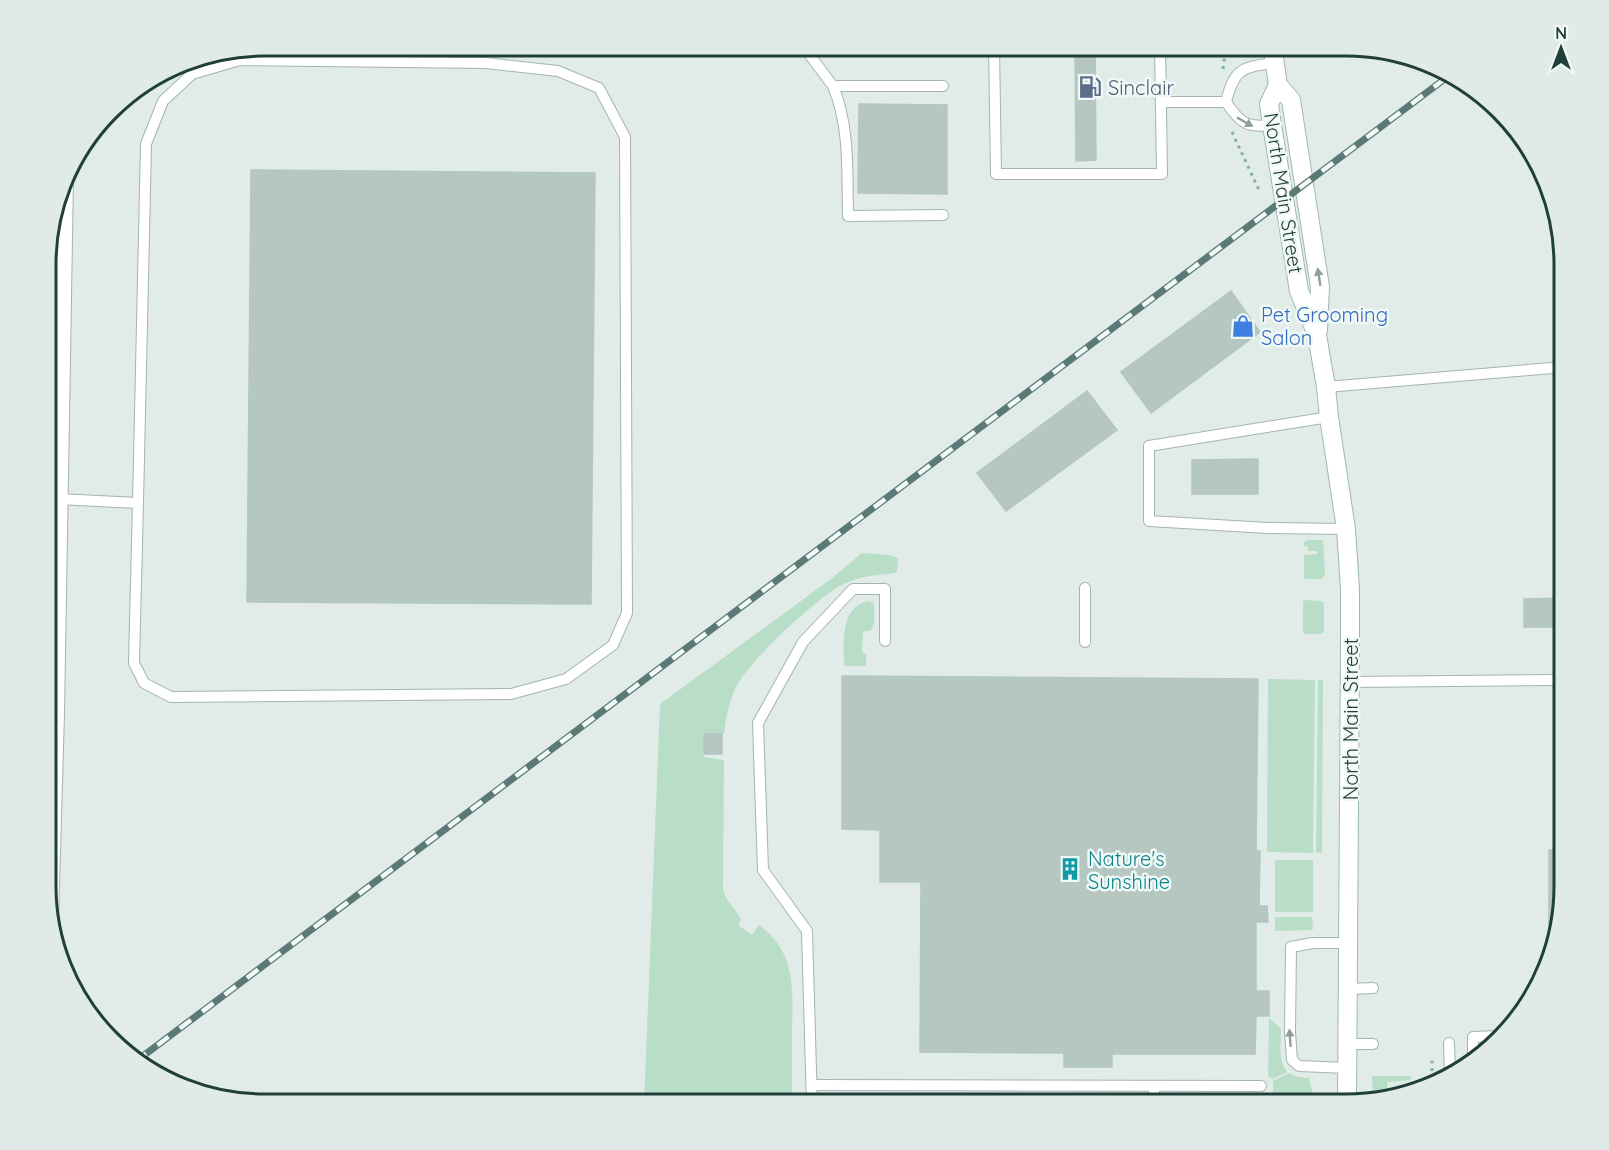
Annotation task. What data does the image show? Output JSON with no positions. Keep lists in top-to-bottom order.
{
  "streets": {
    "main road": ["North Main Street"]
  },
  "places": {
    "fuel station": ["Sinclair"],
    "shop": ["Pet Grooming Salon"],
    "building": ["Nature's Sunshine"]
  },
  "north": "top"
}
